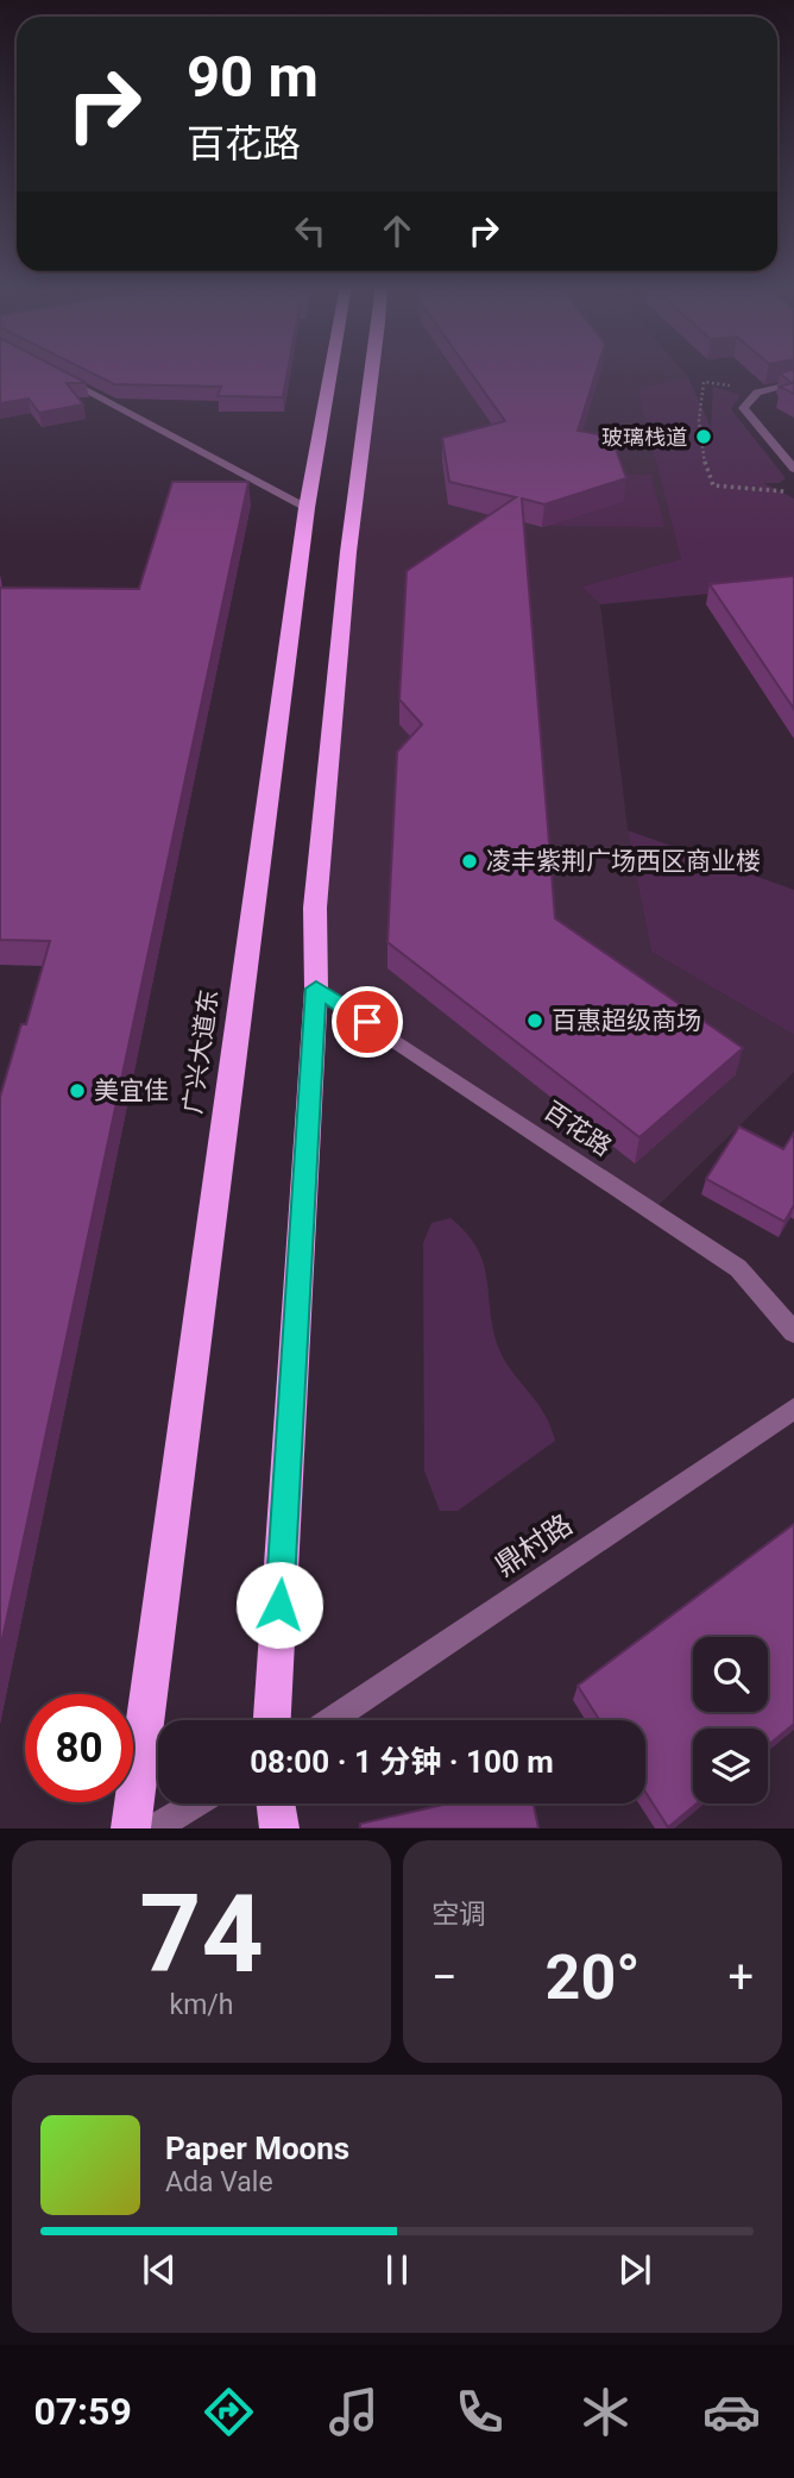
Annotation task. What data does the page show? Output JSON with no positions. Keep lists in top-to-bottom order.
{
  "streets": {
    "highway": ["广兴大道东"],
    "street": ["百花路", "鼎村路"]
  },
  "places": [
    "玻璃栈道",
    "凌丰紫荆广场西区商业楼",
    "百惠超级商场",
    "美宜佳"
  ],
  "page": {
    "turn": ["90 m", "百花路"],
    "limit": "80",
    "trip": "08:00 · 1 分钟 · 100 m",
    "tile": [
      ["74", "km/h"],
      "空调"
    ],
    "heat": ["−", "20°", "+"],
    "song": ["Paper Moons", "Ada Vale"],
    "tabs": "07:59"
  }
}
